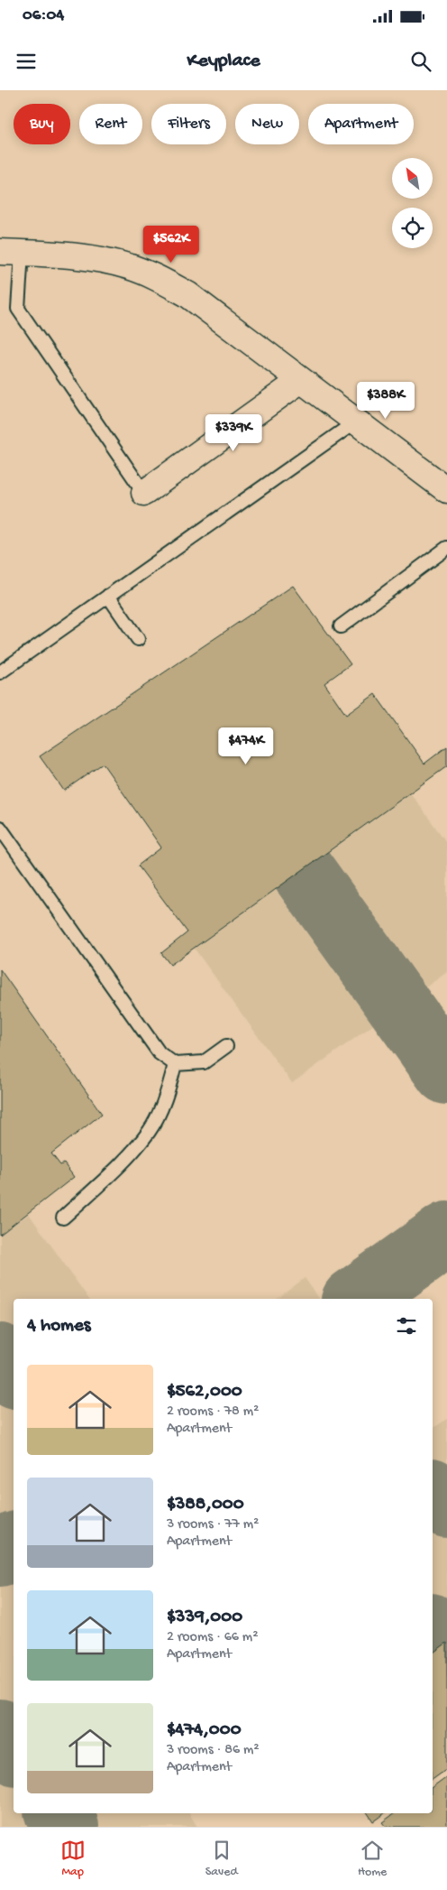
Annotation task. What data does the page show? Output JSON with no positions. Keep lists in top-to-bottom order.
{
  "north": "top left",
  "page": {
    "status": "06:04",
    "header": "Keyplace",
    "chip": [
      "Buy",
      "Rent",
      "Filters",
      "New",
      "Apartment"
    ],
    "price": [
      "$562K",
      "$388K",
      "$339K",
      "$474K"
    ],
    "heading": "4 homes",
    "list": [
      {
        "name": "$562,000",
        "note": "2 rooms · 78 m² · Apartment"
      },
      {
        "name": "$388,000",
        "note": "3 rooms · 77 m² · Apartment"
      },
      {
        "name": "$339,000",
        "note": "2 rooms · 66 m² · Apartment"
      },
      {
        "name": "$474,000",
        "note": "3 rooms · 86 m² · Apartment"
      }
    ],
    "tabs": ["Map", "Saved", "Home"]
  }
}
